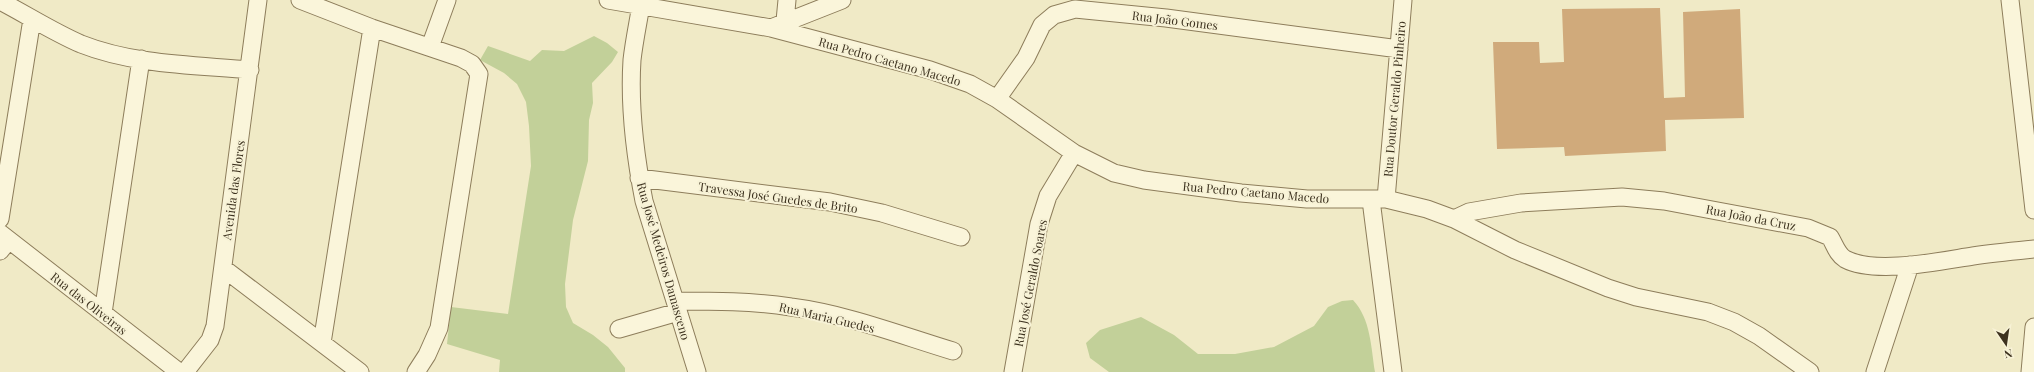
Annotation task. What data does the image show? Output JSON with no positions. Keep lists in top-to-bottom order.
{
  "streets": {
    "street": [
      "Rua João Gomes",
      "Rua Pedro Caetano Macedo",
      "Rua Doutor Geraldo Pinheiro",
      "Avenida das Flores",
      "Travessa José Guedes de Brito",
      "Rua João da Cruz",
      "Rua José Medeiros Damasceno",
      "Rua José Geraldo Soares",
      "Rua das Oliveiras",
      "Rua Maria Guedes"
    ]
  },
  "crossings": [
    ["Rua João Gomes", "Rua Pedro Caetano Macedo"],
    ["Rua João Gomes", "Rua Doutor Geraldo Pinheiro"],
    ["Rua Pedro Caetano Macedo", "Rua Doutor Geraldo Pinheiro"],
    ["Rua Pedro Caetano Macedo", "Rua João da Cruz"],
    ["Rua Pedro Caetano Macedo", "Rua José Medeiros Damasceno"],
    ["Rua Pedro Caetano Macedo", "Rua José Geraldo Soares"],
    ["Travessa José Guedes de Brito", "Rua José Medeiros Damasceno"],
    ["Rua José Medeiros Damasceno", "Rua Maria Guedes"]
  ],
  "north": "bottom"
}
